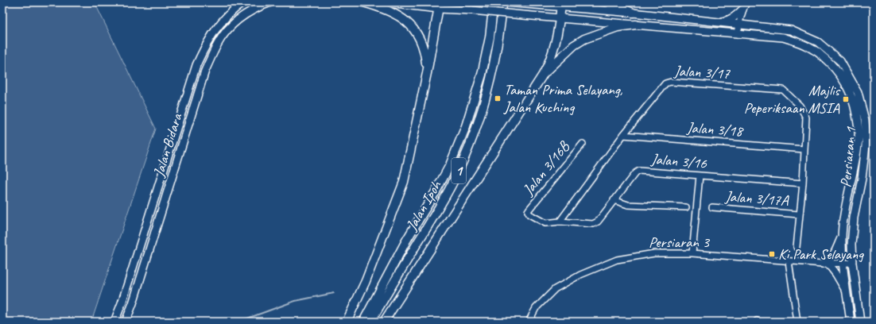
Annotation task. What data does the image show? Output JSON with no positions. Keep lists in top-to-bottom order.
{
  "streets": {
    "highway": ["1", "Jalan Ipoh"],
    "main road": ["Jalan Bidara", "Persiaran 1"],
    "street": [
      "Jalan 3/17",
      "Jalan 3/18",
      "Jalan 3/16",
      "Jalan 3/16B",
      "Jalan 3/17A",
      "Persiaran 3"
    ]
  },
  "crossings": [
    ["Jalan 3/17", "Jalan 3/18"],
    ["Jalan 3/17", "Jalan 3/16"],
    ["Jalan 3/17", "Jalan 3/16B"],
    ["Jalan 3/17", "Jalan 3/17A"],
    ["Persiaran 1", "Persiaran 3"],
    ["Jalan 3/16", "Jalan 3/16B"]
  ],
  "places": {
    "transit": ["Taman Prima Selayang, Jalan Kuching", "Majlis Peperiksaan MSIA", "Ki Park Selayang"]
  }
}
